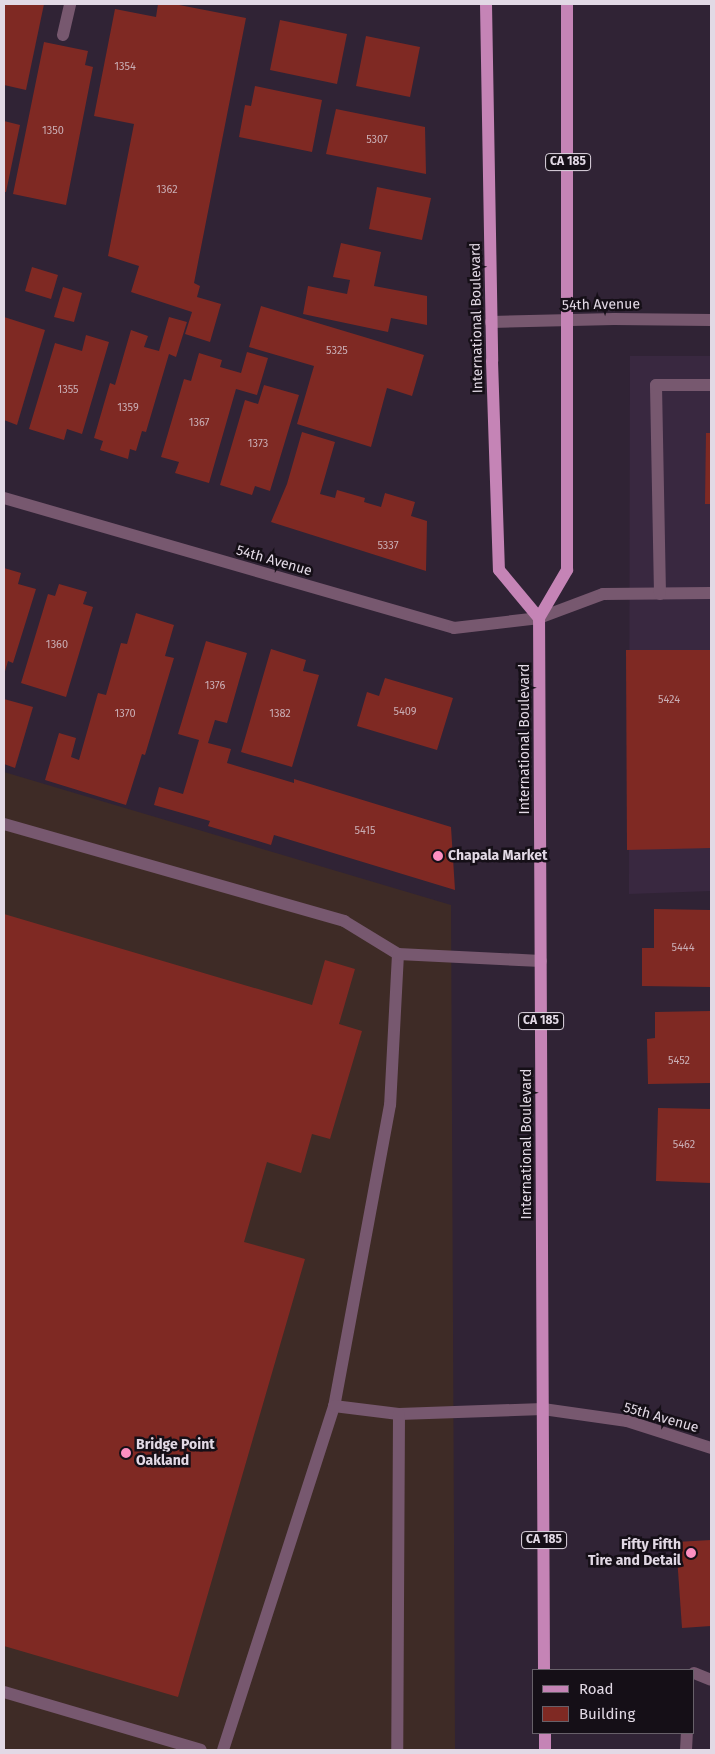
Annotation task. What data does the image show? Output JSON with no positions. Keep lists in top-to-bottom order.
{
  "streets": {
    "main road": ["CA 185", "International Boulevard"],
    "street": ["54th Avenue", "55th Avenue"]
  },
  "crossings": [
    ["CA 185", "54th Avenue"],
    ["CA 185", "International Boulevard"],
    ["54th Avenue", "International Boulevard"],
    ["International Boulevard", "55th Avenue"]
  ],
  "places": ["Chapala Market", "Bridge Point Oakland", "Fifty Fifth Tire and Detail"],
  "house_numbers": [
    "1354",
    "1350",
    "5307",
    "1362",
    "5325",
    "1355",
    "1359",
    "1367",
    "1373",
    "5337",
    "1360",
    "1376",
    "5424",
    "5409",
    "1370",
    "1382",
    "5415",
    "5444",
    "5452",
    "5462"
  ],
  "legend": ["Road", "Building"]
}
